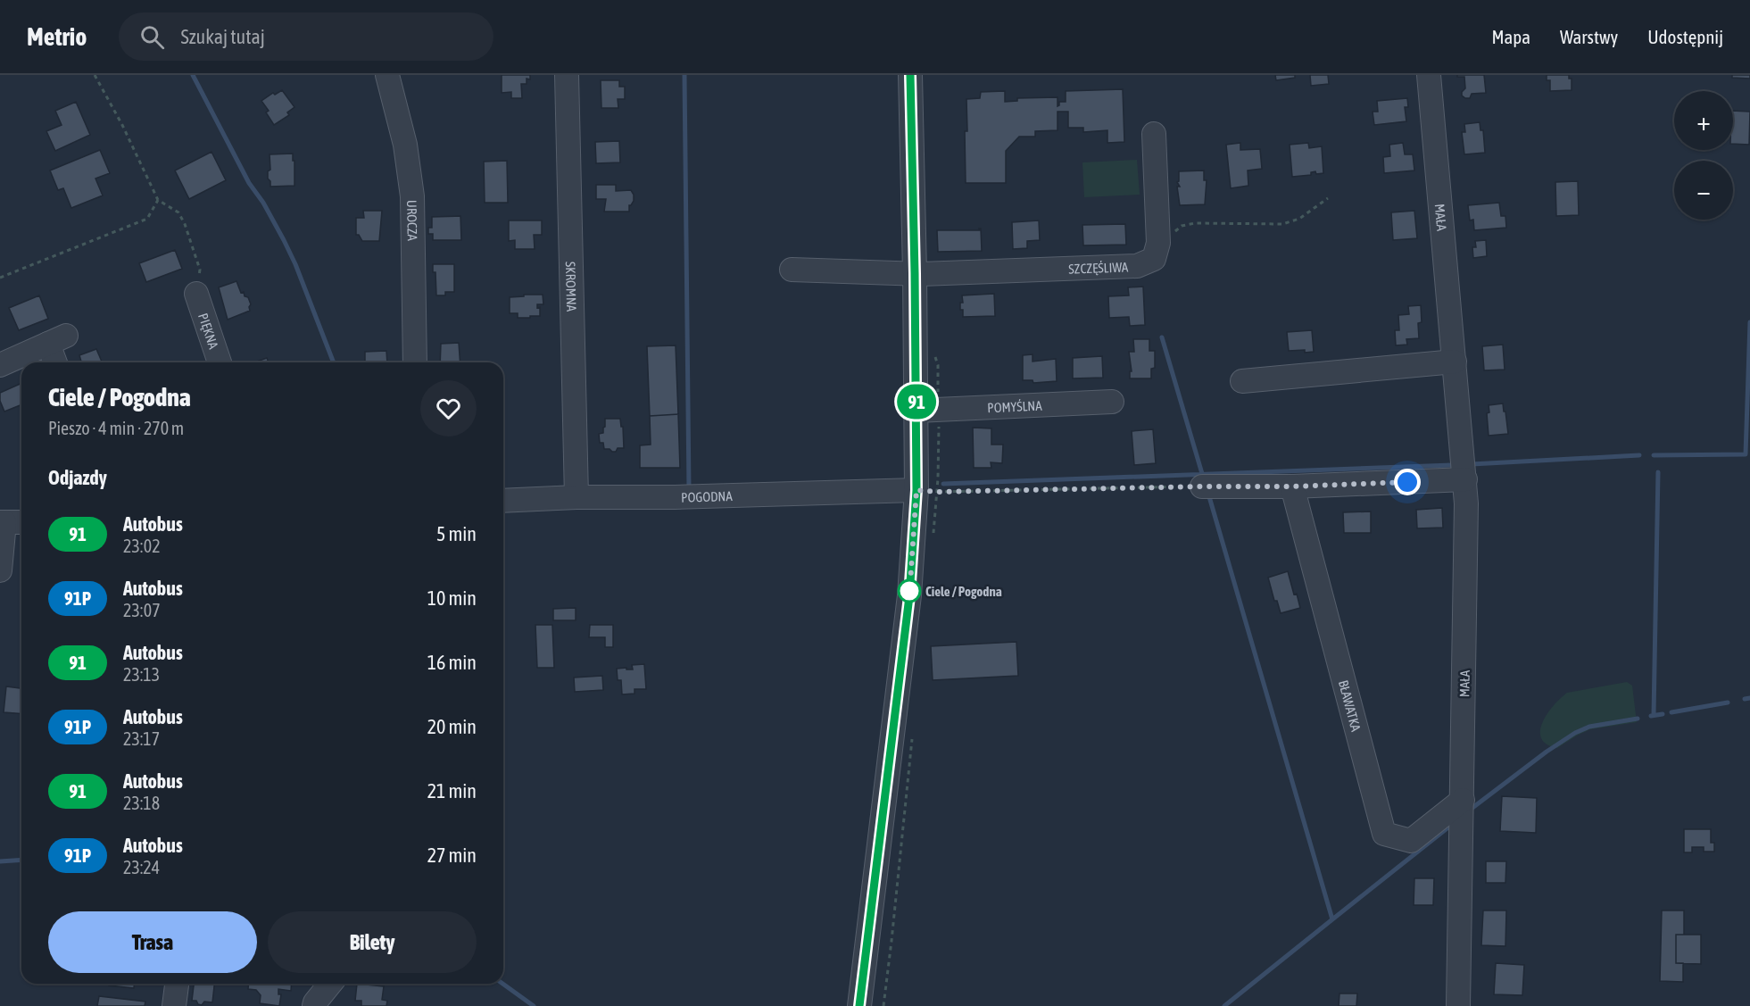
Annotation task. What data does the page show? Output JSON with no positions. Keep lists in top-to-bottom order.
{
  "streets": {
    "street": [
      "MAŁA",
      "UROCZA",
      "SZCZĘŚLIWA",
      "SKROMNA",
      "PIĘKNA",
      "POMYŚLNA",
      "POGODNA",
      "BŁAWATKA"
    ]
  },
  "crossings": [
    ["MAŁA", "BŁAWATKA"],
    ["SKROMNA", "POGODNA"]
  ],
  "places": ["Ciele / Pogodna"],
  "lines": ["bus line 91"],
  "page": {
    "header": "Metrio",
    "search": "Szukaj tutaj",
    "nav": ["Mapa", "Warstwy", "Udostępnij"],
    "on_map": "91",
    "map_buttons": ["+", "−"],
    "heading": [
      ["Ciele / Pogodna", "Pieszo · 4 min · 270 m"],
      "Odjazdy"
    ],
    "list": [
      {
        "mark": "91",
        "name": "Autobus",
        "note": "23:02",
        "value": "5 min"
      },
      {
        "mark": "91P",
        "name": "Autobus",
        "note": "23:07",
        "value": "10 min"
      },
      {
        "mark": "91",
        "name": "Autobus",
        "note": "23:13",
        "value": "16 min"
      },
      {
        "mark": "91P",
        "name": "Autobus",
        "note": "23:17",
        "value": "20 min"
      },
      {
        "mark": "91",
        "name": "Autobus",
        "note": "23:18",
        "value": "21 min"
      },
      {
        "mark": "91P",
        "name": "Autobus",
        "note": "23:24",
        "value": "27 min"
      }
    ],
    "buttons": ["Trasa", "Bilety"]
  }
}
